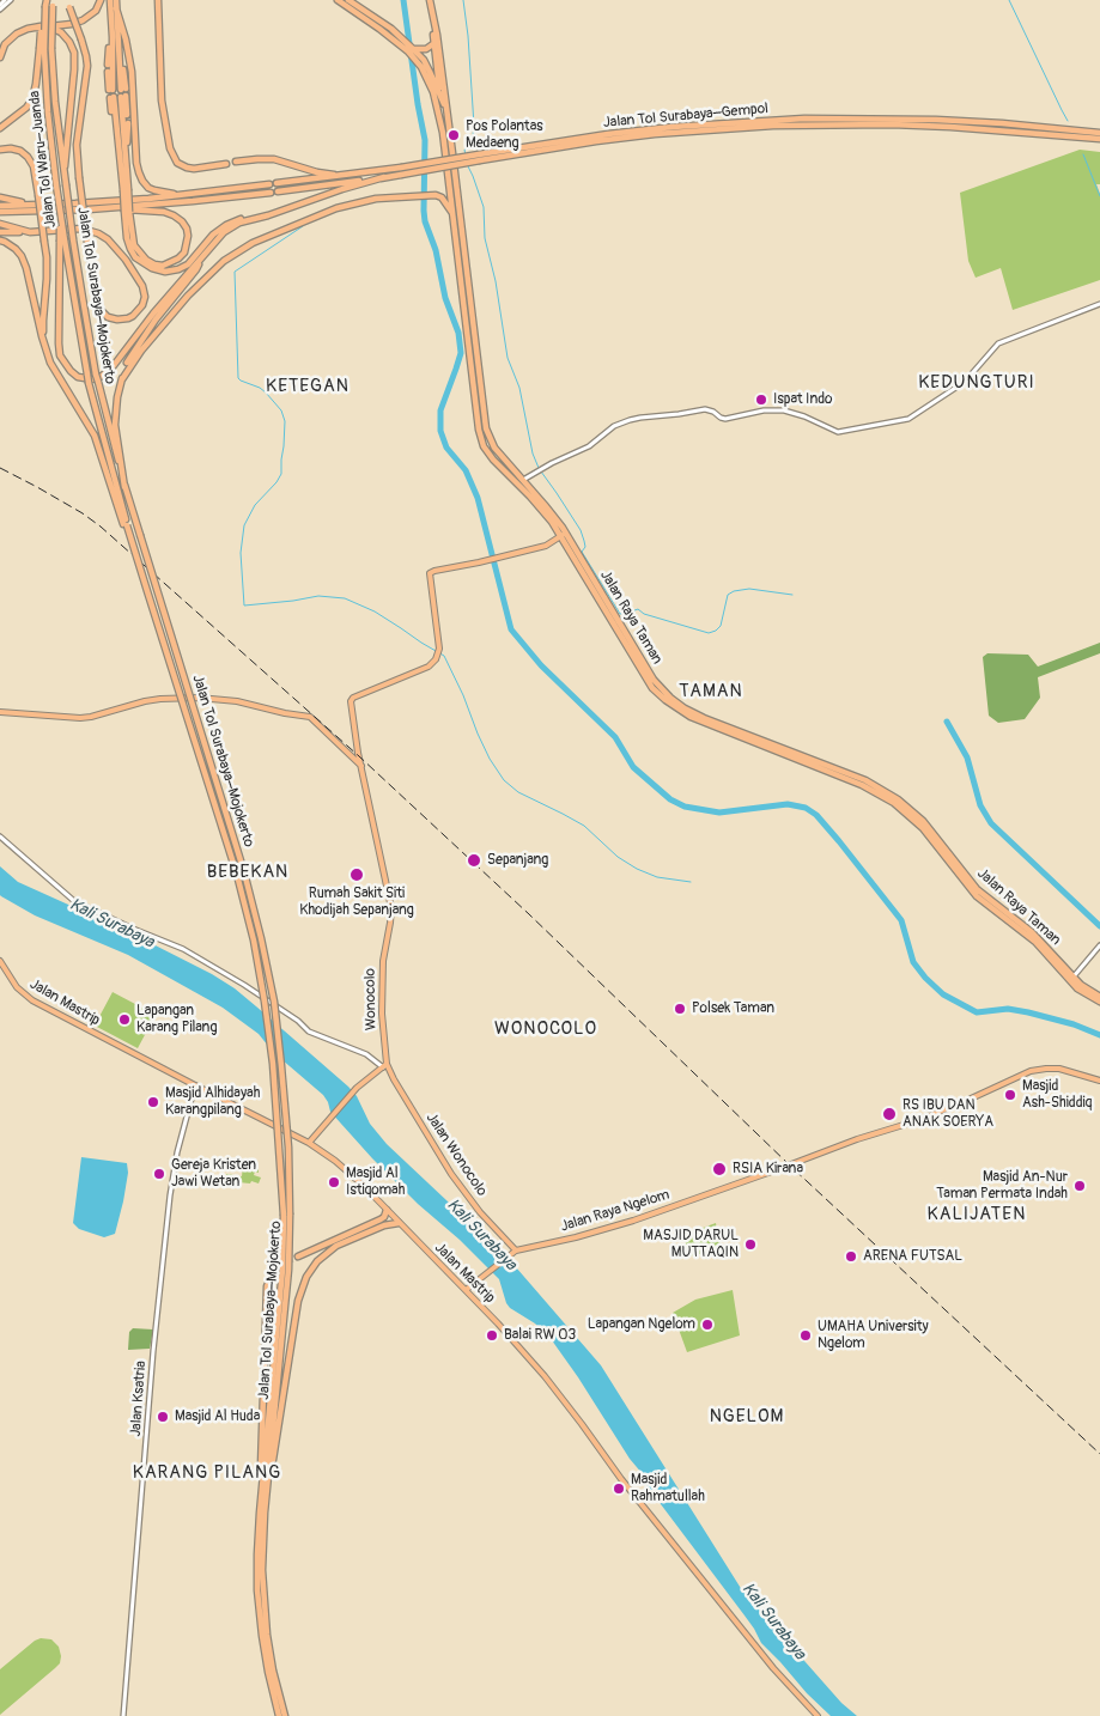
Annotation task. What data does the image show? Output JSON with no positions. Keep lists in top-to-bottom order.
{
  "streets": {
    "highway": [
      "Jalan Tol Surabaya–Gempol",
      "Jalan Tol Waru–Juanda",
      "Jalan Tol Surabaya–Mojokerto",
      "Jalan Raya Taman"
    ],
    "main road": [
      "Wonocolo",
      "Jalan Mastrip",
      "Jalan Wonocolo",
      "Jalan Raya Ngelom"
    ],
    "street": ["Jalan Ksatria"]
  },
  "crossings": [
    ["Jalan Tol Waru–Juanda", "Jalan Tol Surabaya–Mojokerto"],
    ["Jalan Raya Taman", "Wonocolo"],
    ["Wonocolo", "Jalan Wonocolo"],
    ["Jalan Mastrip", "Jalan Raya Ngelom"],
    ["Jalan Mastrip", "Jalan Ksatria"],
    ["Jalan Wonocolo", "Jalan Raya Ngelom"]
  ],
  "districts": [
    "KEDUNGTURI",
    "KETEGAN",
    "TAMAN",
    "BEBEKAN",
    "WONOCOLO",
    "KALIJATEN",
    "NGELOM",
    "KARANG PILANG"
  ],
  "water": ["Kali Surabaya"],
  "places": [
    "Pos Polantas Medaeng",
    "Ispat Indo",
    "Sepanjang",
    "Rumah Sakit Siti Khodijah Sepanjang",
    "Polsek Taman",
    "Lapangan Karang Pilang",
    "Masjid Ash-Shiddiq",
    "Masjid Alhidayah Karangpilang",
    "RS IBU DAN ANAK SOERYA",
    "RSIA Kirana",
    "Gereja Kristen Jawi Wetan",
    "Masjid Al Istiqomah",
    "Masjid An-Nur Taman Permata Indah",
    "MASJID DARUL MUTTAQIN",
    "ARENA FUTSAL",
    "Lapangan Ngelom",
    "Balai RW 03",
    "UMAHA University Ngelom",
    "Masjid Al Huda",
    "Masjid Rahmatullah"
  ]
}
